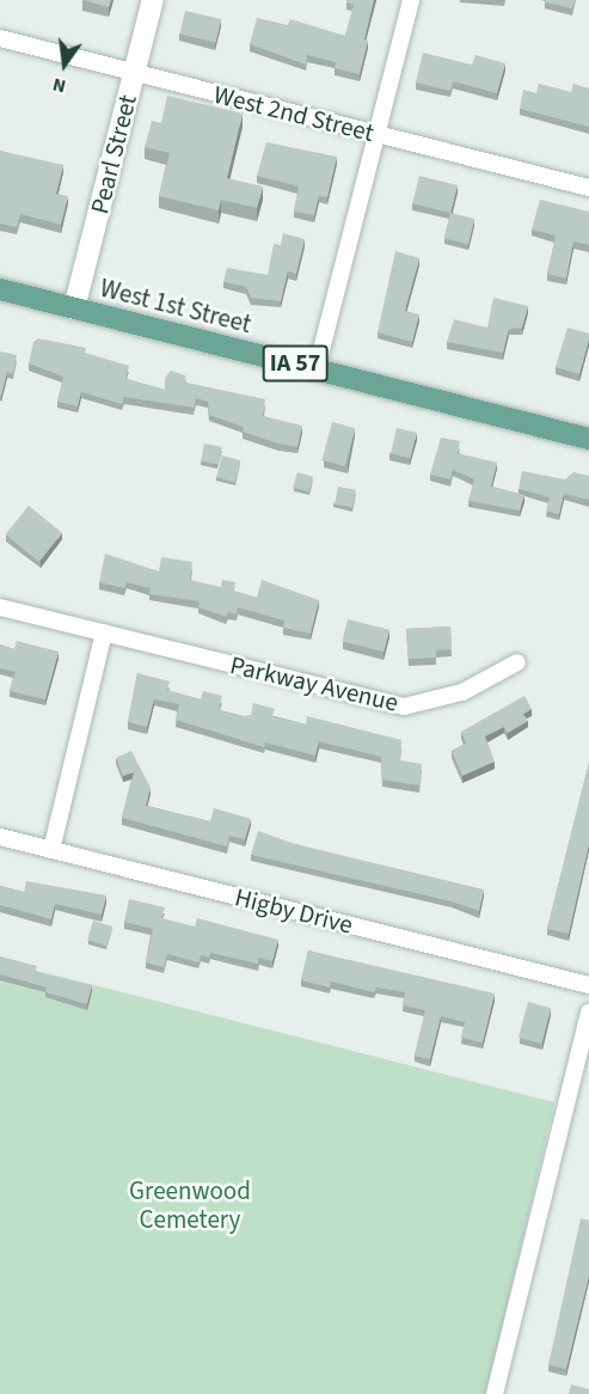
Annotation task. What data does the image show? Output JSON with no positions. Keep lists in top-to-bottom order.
{
  "streets": {
    "main road": ["West 1st Street", "IA 57"],
    "street": [
      "West 2nd Street",
      "Pearl Street",
      "Parkway Avenue",
      "Higby Drive"
    ]
  },
  "crossings": [
    ["West 2nd Street", "Pearl Street"],
    ["Pearl Street", "West 1st Street"]
  ],
  "parks": ["Greenwood Cemetery"],
  "north": "bottom"
}
